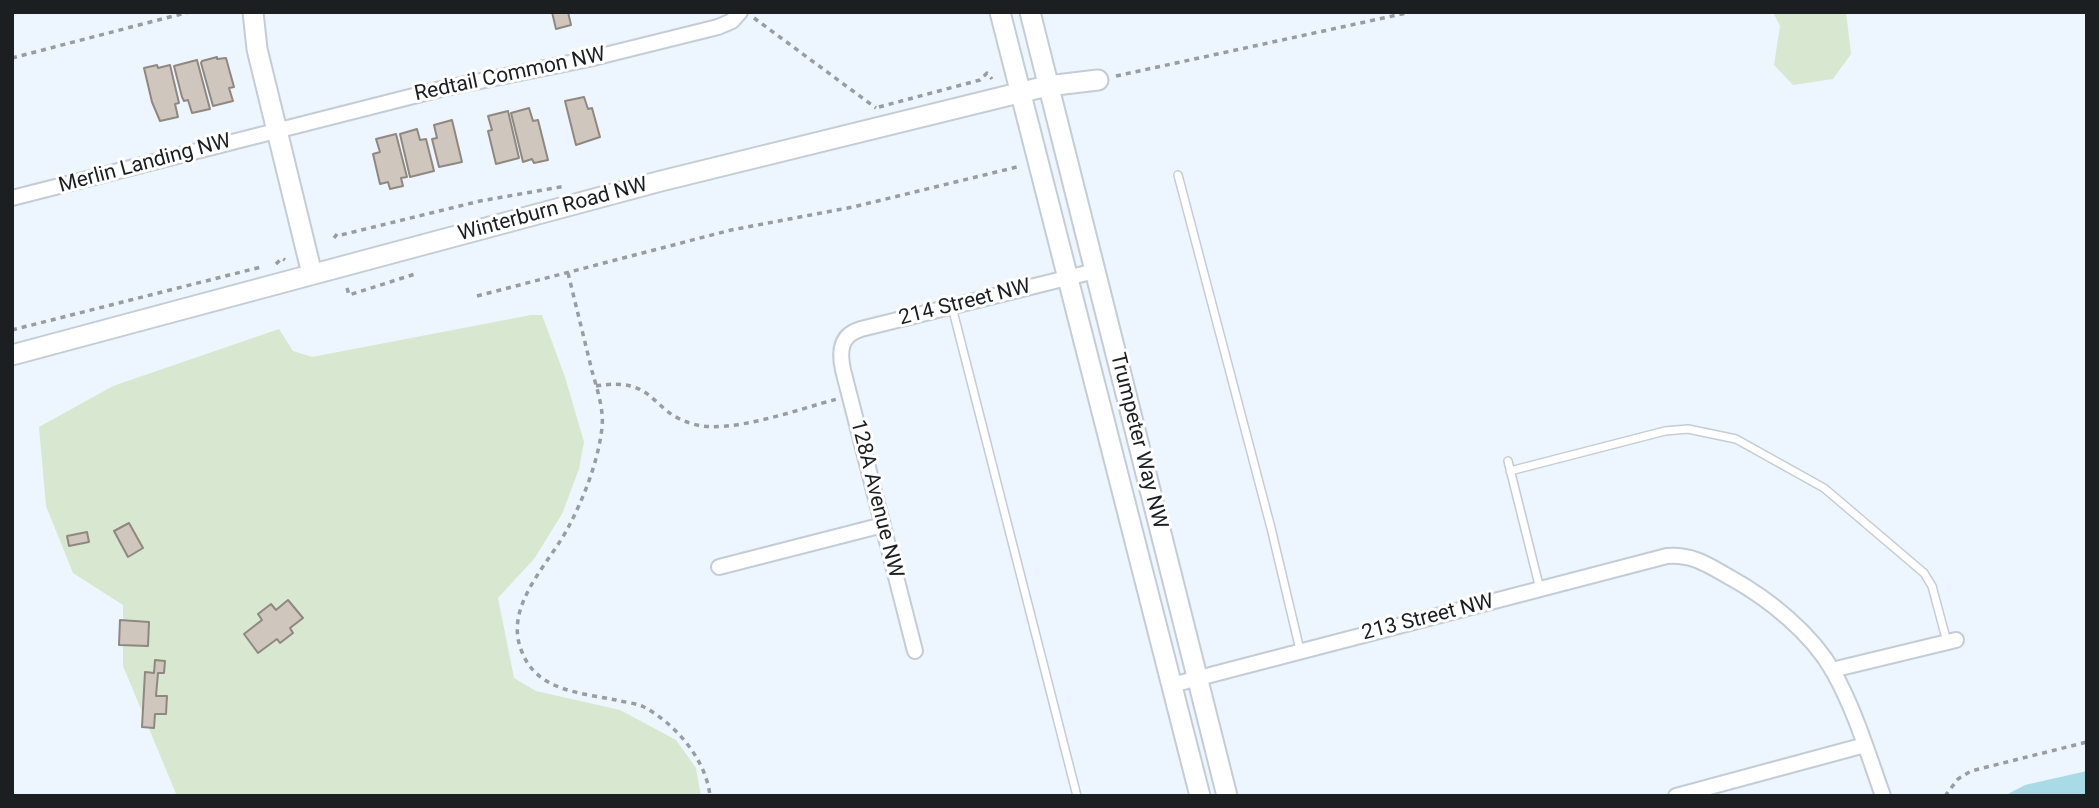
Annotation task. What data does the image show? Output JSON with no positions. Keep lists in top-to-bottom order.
{
  "streets": {
    "street": [
      "Redtail Common NW",
      "Merlin Landing NW",
      "Winterburn Road NW",
      "214 Street NW",
      "Trumpeter Way NW",
      "128A Avenue NW",
      "213 Street NW"
    ]
  },
  "crossings": [
    ["Redtail Common NW", "Merlin Landing NW"],
    ["Winterburn Road NW", "Trumpeter Way NW"],
    ["214 Street NW", "Trumpeter Way NW"],
    ["214 Street NW", "128A Avenue NW"],
    ["Trumpeter Way NW", "213 Street NW"]
  ]
}
